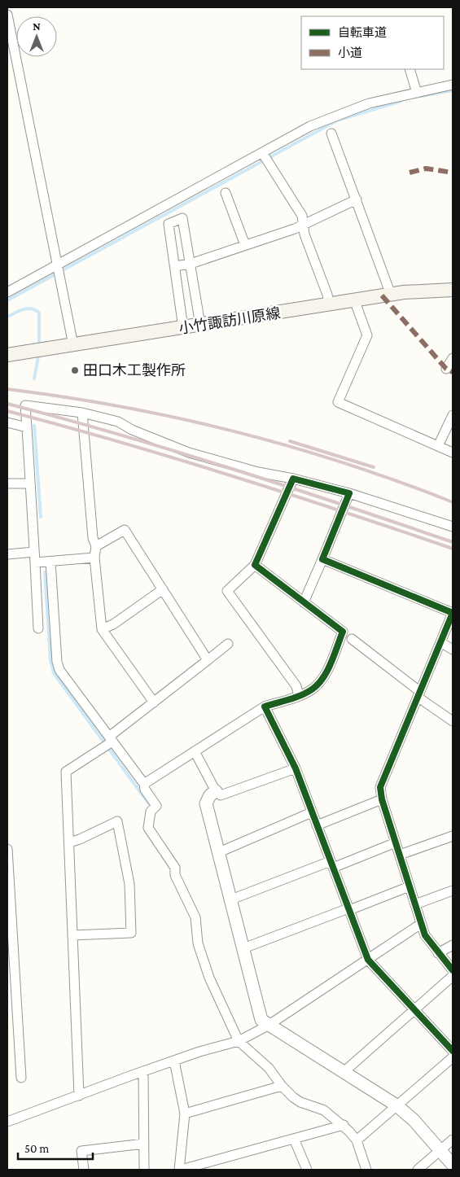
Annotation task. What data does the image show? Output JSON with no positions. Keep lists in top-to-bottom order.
{
  "streets": {
    "main road": ["小竹諏訪川原線"]
  },
  "places": ["田口木工製作所"],
  "legend": ["自転車道", "小道"],
  "scale_bar": "50 m",
  "north": "top"
}
